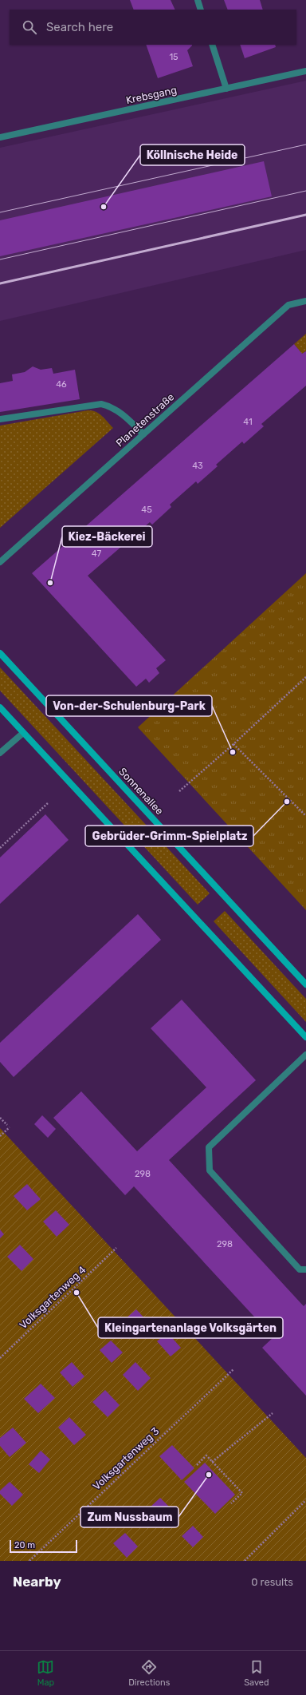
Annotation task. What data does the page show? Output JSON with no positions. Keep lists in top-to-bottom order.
{
  "streets": {
    "main road": ["Sonnenallee"],
    "street": ["Krebsgang", "Planetenstraße"],
    "path": ["Volksgartenweg 4", "Volksgartenweg 3"]
  },
  "places": [
    "Köllnische Heide",
    "Kiez-Bäckerei",
    "Von-der-Schulenburg-Park",
    "Gebrüder-Grimm-Spielplatz",
    "Kleingartenanlage Volksgärten",
    "Zum Nussbaum"
  ],
  "house_numbers": [
    "15",
    "46",
    "41",
    "43",
    "45",
    "47",
    "298",
    "298"
  ],
  "scale_bar": "20 m",
  "page": {
    "search": "Search here",
    "scale": "20 m",
    "heading": ["Nearby", "0 results"],
    "nav": ["Map", "Directions", "Saved"]
  }
}
